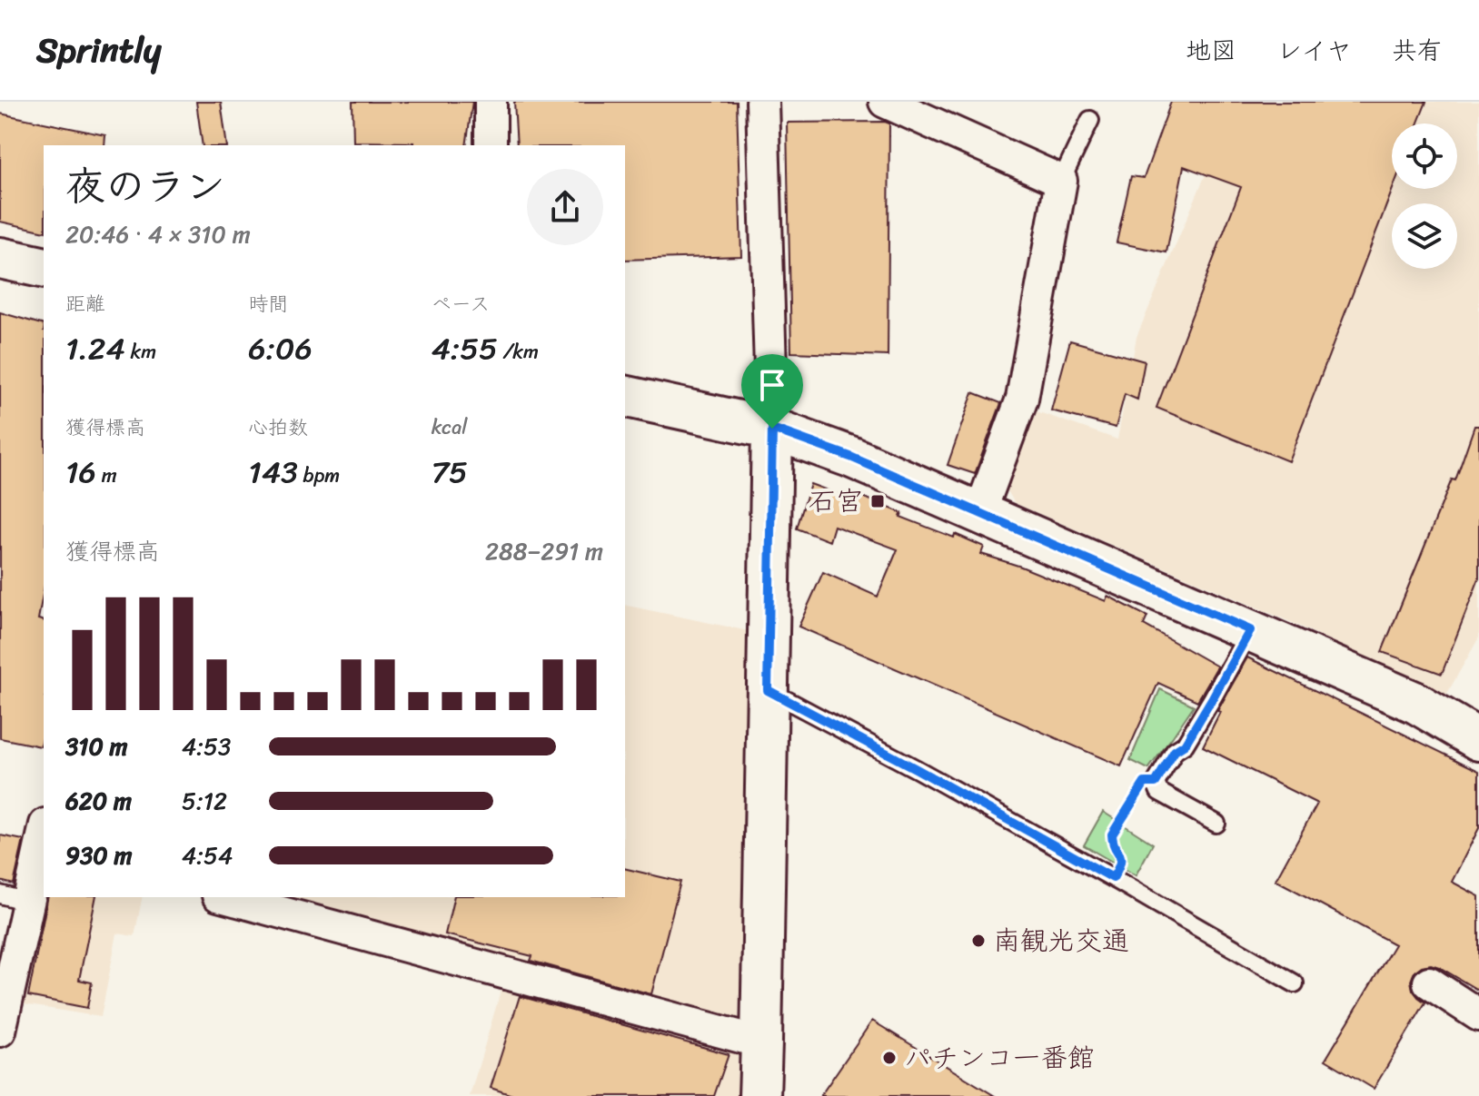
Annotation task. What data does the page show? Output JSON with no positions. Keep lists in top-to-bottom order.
{
  "places": {
    "transit": ["石宮"],
    "other": ["南観光交通", "パチンコ一番館"]
  },
  "page": {
    "header": "Sprintly",
    "nav": ["地図", "レイヤ", "共有"],
    "heading": ["夜のラン", "20:46 · 4 × 310 m"],
    "stats": [
      ["距離", "1.24 km"],
      ["時間", "6:06"],
      ["ペース", "4:55 /km"],
      ["獲得標高", "16 m"],
      ["心拍数", "143 bpm"],
      ["kcal", "75"]
    ],
    "chart": ["獲得標高", "288–291 m"],
    "list": [
      {
        "name": "310 m",
        "note": "4:53"
      },
      {
        "name": "620 m",
        "note": "5:12"
      },
      {
        "name": "930 m",
        "note": "4:54"
      }
    ]
  }
}
